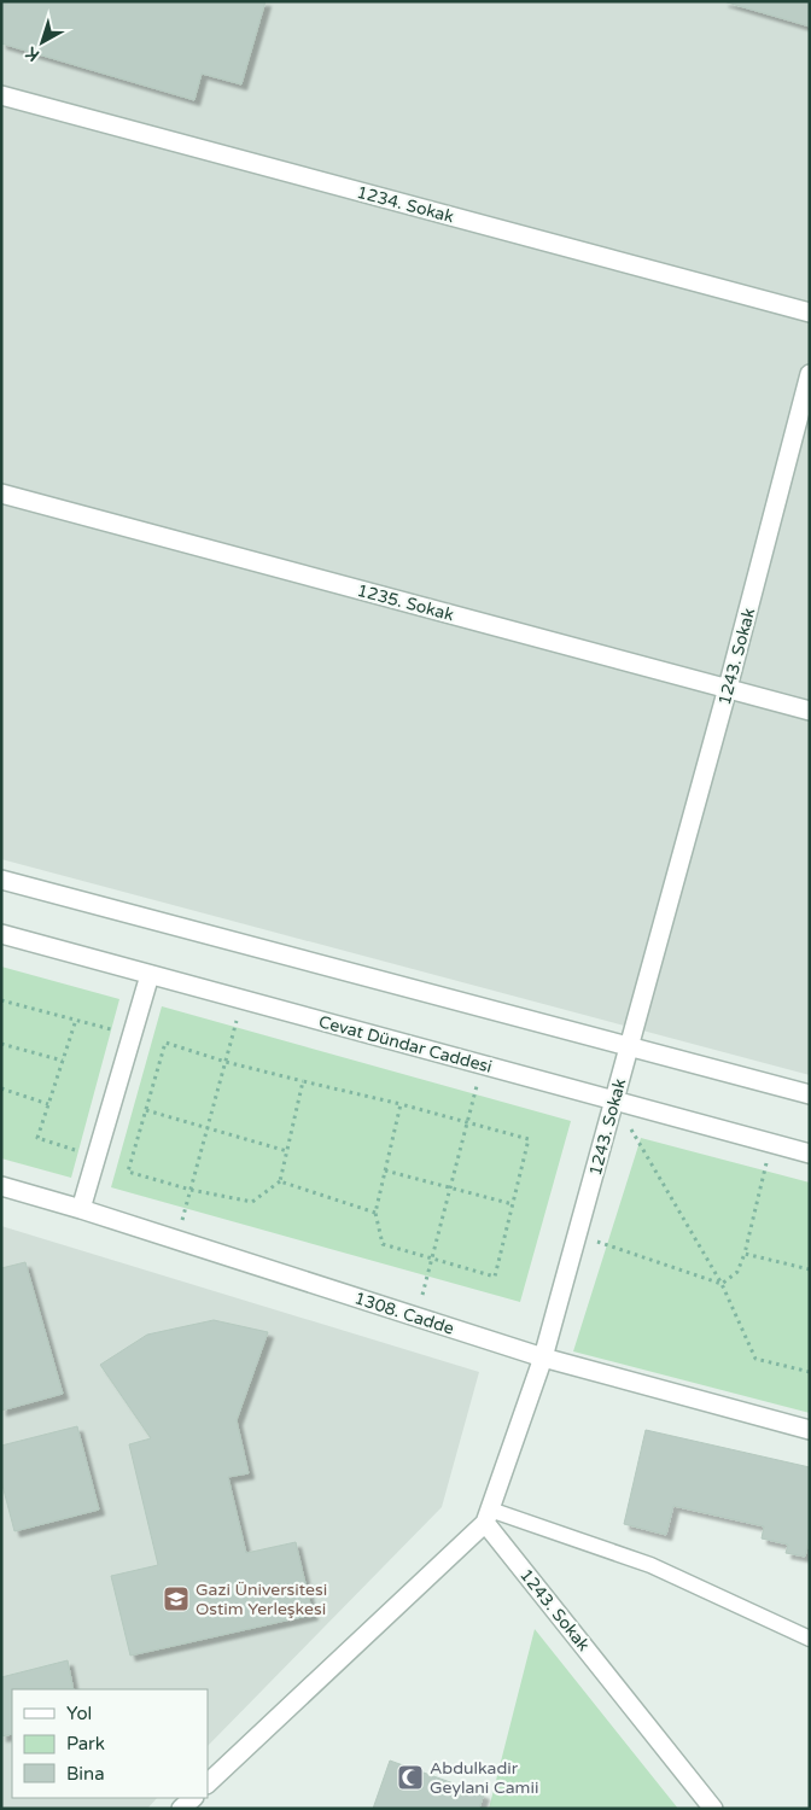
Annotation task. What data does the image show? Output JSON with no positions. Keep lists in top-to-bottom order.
{
  "streets": {
    "street": [
      "1234. Sokak",
      "1235. Sokak",
      "1243. Sokak",
      "Cevat Dündar Caddesi",
      "1308. Cadde"
    ]
  },
  "crossings": [
    ["1235. Sokak", "1243. Sokak"],
    ["1243. Sokak", "Cevat Dündar Caddesi"],
    ["1243. Sokak", "1308. Cadde"]
  ],
  "places": {
    "school or university": ["Gazi Üniversitesi Ostim Yerleşkesi"],
    "mosque": ["Abdulkadir Geylani Camii"]
  },
  "legend": ["Yol", "Park", "Bina"],
  "north": "bottom left"
}
